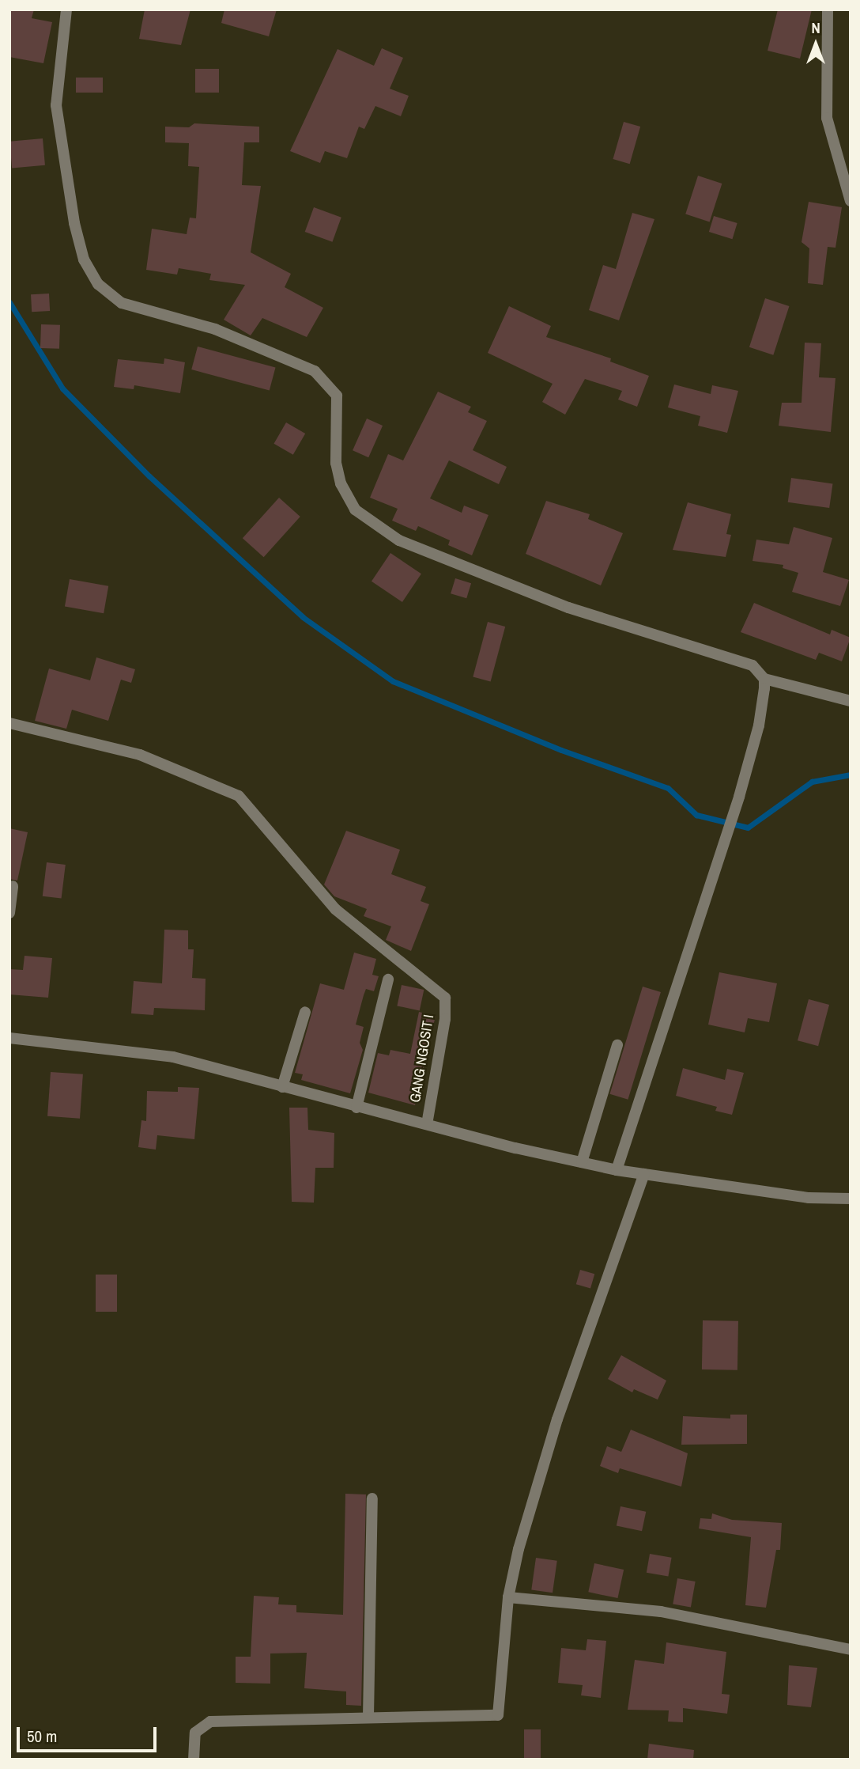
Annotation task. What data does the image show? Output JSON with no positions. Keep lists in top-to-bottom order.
{
  "streets": {
    "street": ["GANG NGOSIT I"]
  },
  "scale_bar": "50 m",
  "north": "top"
}
